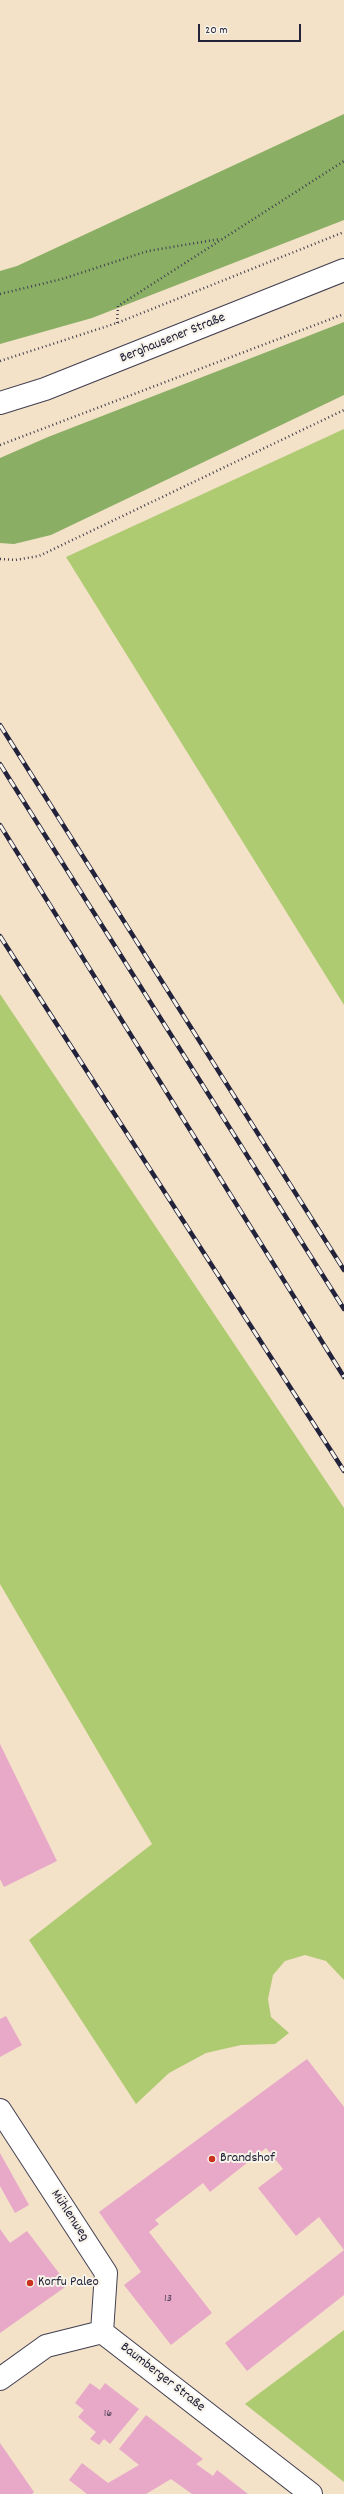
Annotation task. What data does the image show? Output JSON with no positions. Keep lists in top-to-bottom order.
{
  "streets": {
    "street": ["Berghausener Straße", "Mühlenweg", "Baumberger Straße"]
  },
  "crossings": [
    ["Mühlenweg", "Baumberger Straße"]
  ],
  "places": ["Brandshof", "Korfu Paleo"],
  "house_numbers": ["13", "16"],
  "scale_bar": "20 m"
}
